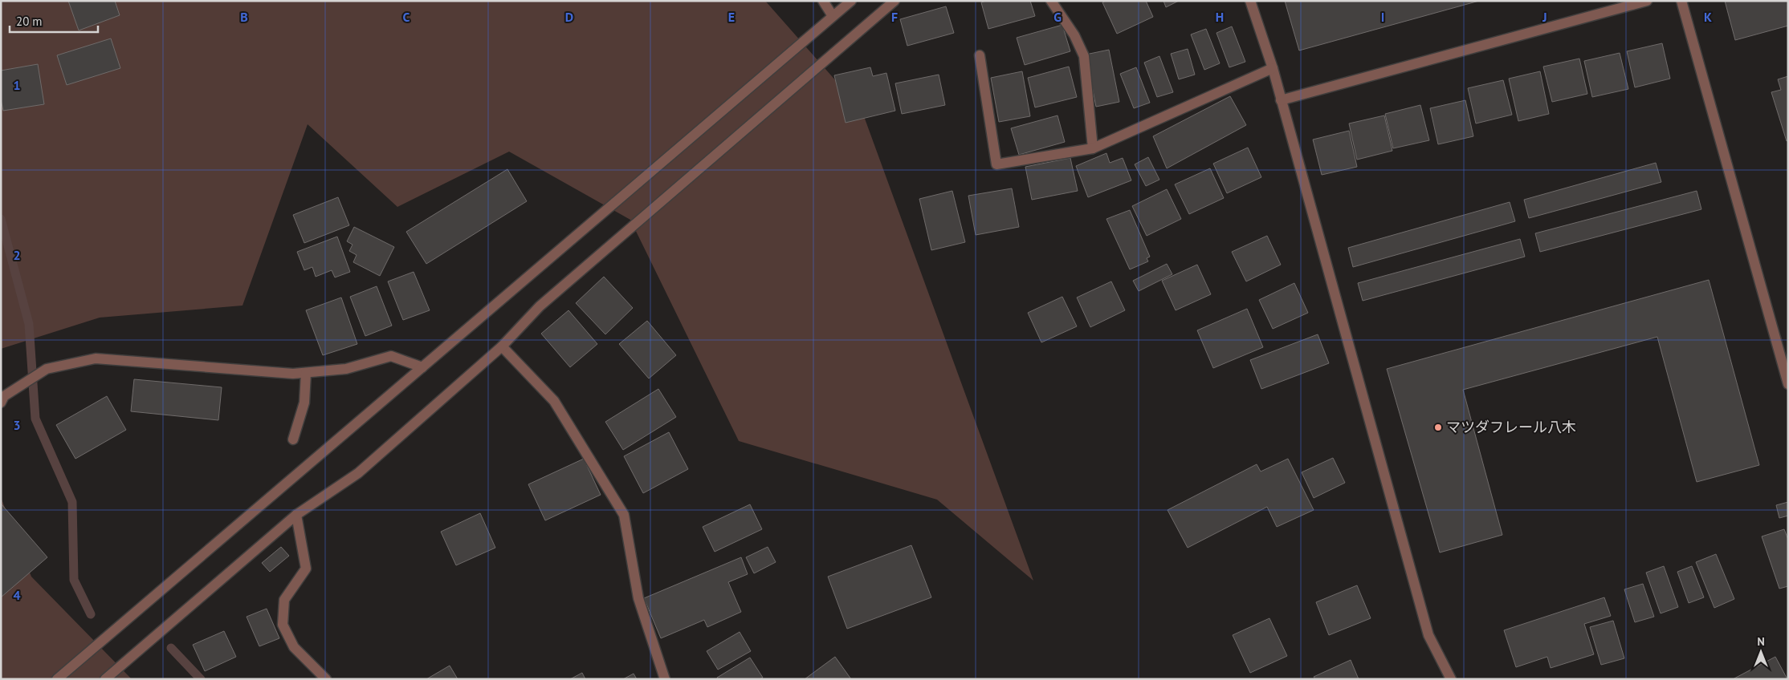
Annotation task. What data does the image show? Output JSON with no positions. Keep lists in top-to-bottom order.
{
  "places": ["マツダフレール八木"],
  "scale_bar": "20 m",
  "north": "top",
  "grid": {
    "columns": [
      "B",
      "C",
      "D",
      "E",
      "F",
      "G",
      "H",
      "I",
      "J",
      "K"
    ],
    "rows": [
      "1",
      "2",
      "3",
      "4"
    ]
  }
}
